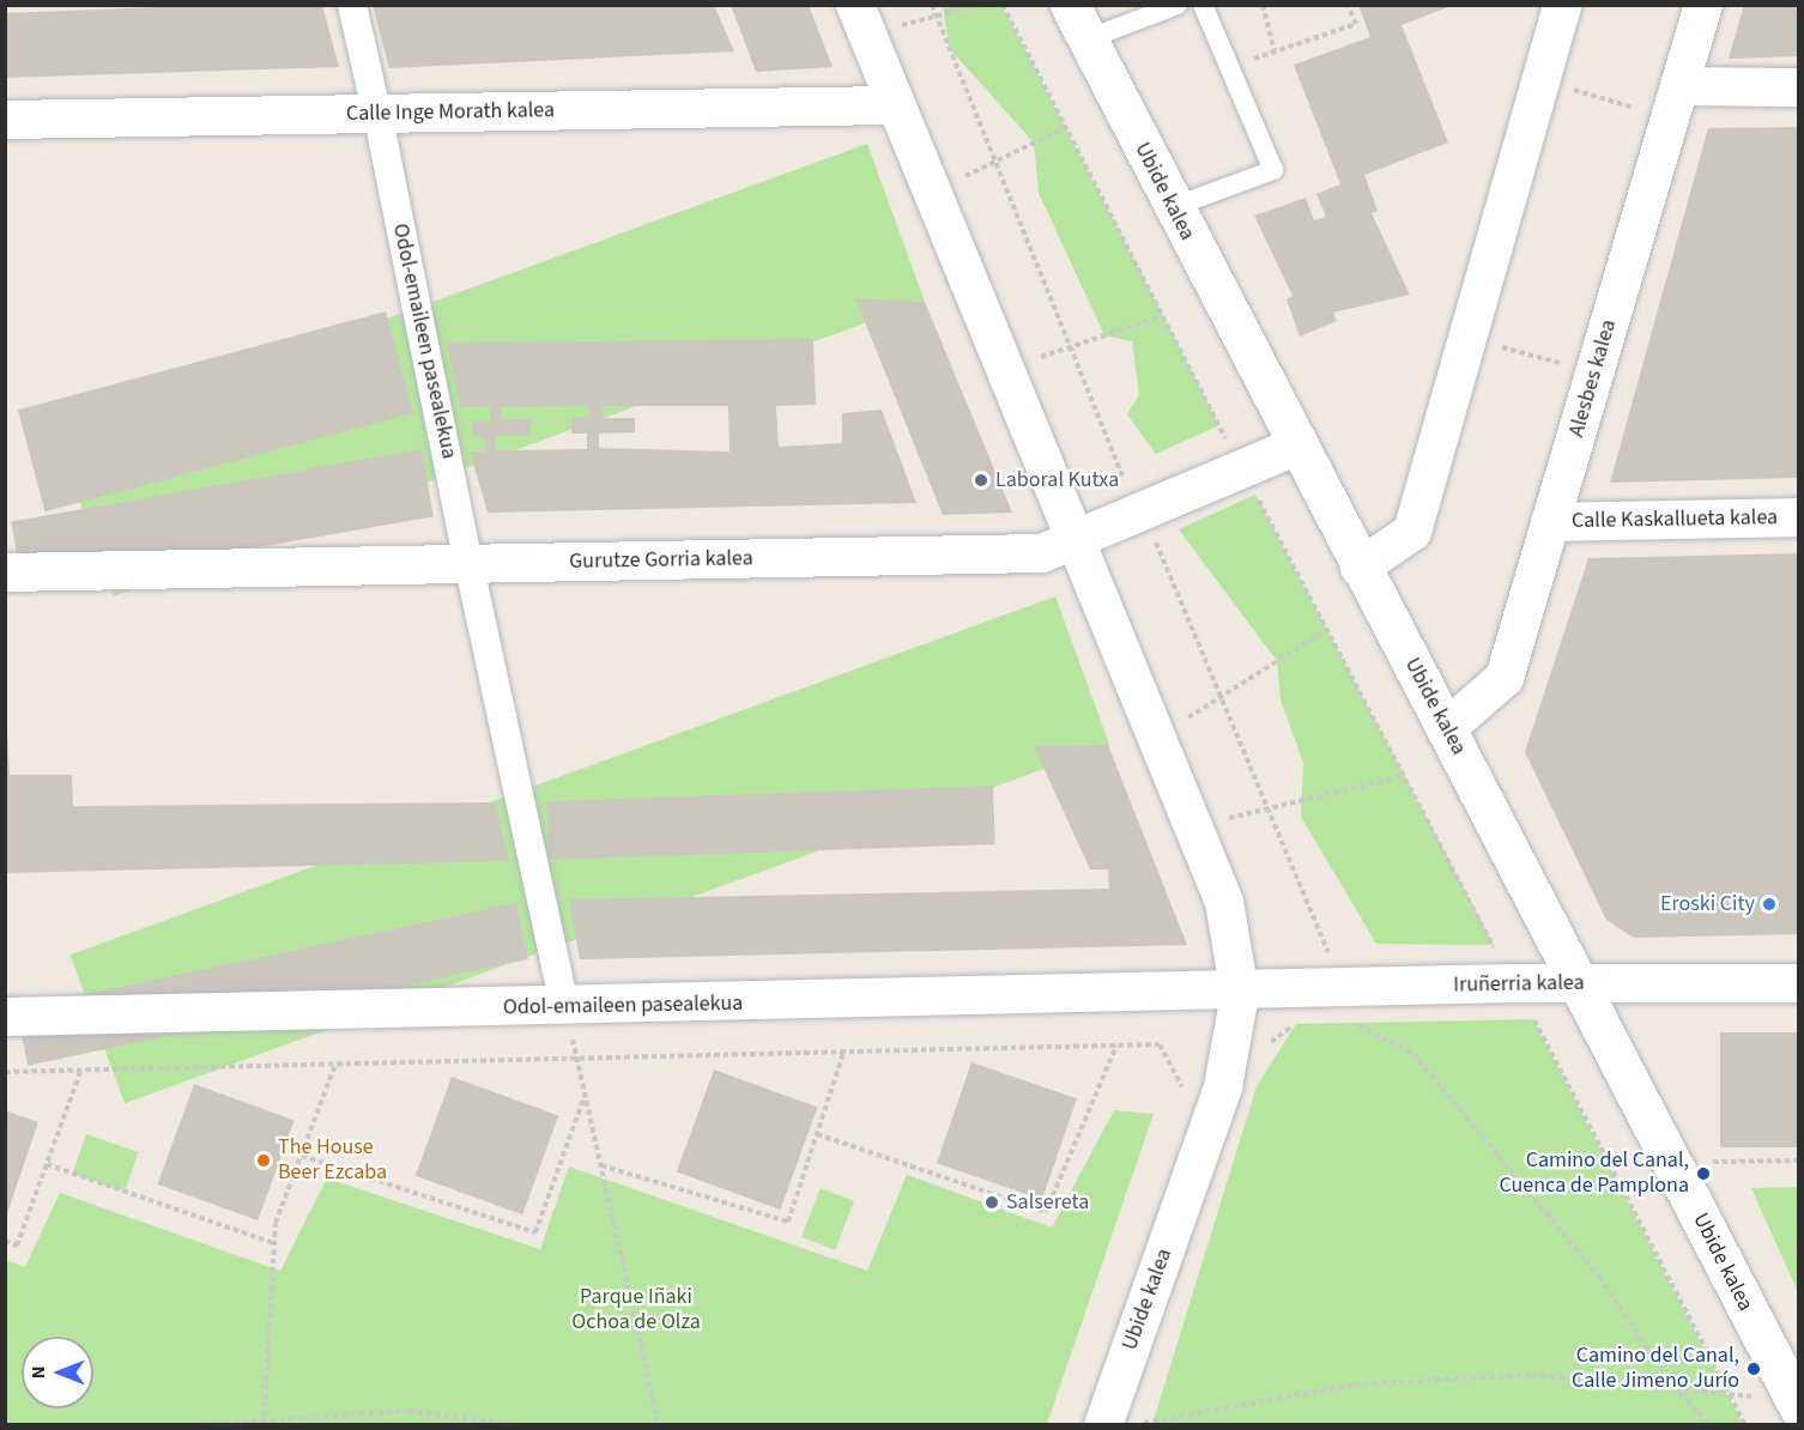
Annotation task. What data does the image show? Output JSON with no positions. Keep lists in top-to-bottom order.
{
  "streets": {
    "street": [
      "Calle Inge Morath kalea",
      "Ubide kalea",
      "Odol-emaileen pasealekua",
      "Alesbes kalea",
      "Calle Kaskallueta kalea",
      "Gurutze Gorria kalea",
      "Iruñerria kalea"
    ]
  },
  "crossings": [
    ["Calle Inge Morath kalea", "Ubide kalea"],
    ["Ubide kalea", "Odol-emaileen pasealekua"],
    ["Ubide kalea", "Alesbes kalea"],
    ["Ubide kalea", "Gurutze Gorria kalea"],
    ["Ubide kalea", "Iruñerria kalea"],
    ["Odol-emaileen pasealekua", "Iruñerria kalea"],
    ["Alesbes kalea", "Calle Kaskallueta kalea"]
  ],
  "parks": ["Parque Iñaki Ochoa de Olza"],
  "places": [
    "Laboral Kutxa",
    "Eroski City",
    "The House Beer Ezcaba",
    "Camino del Canal, Cuenca de Pamplona",
    "Salsereta",
    "Camino del Canal, Calle Jimeno Jurío"
  ],
  "north": "left"
}
